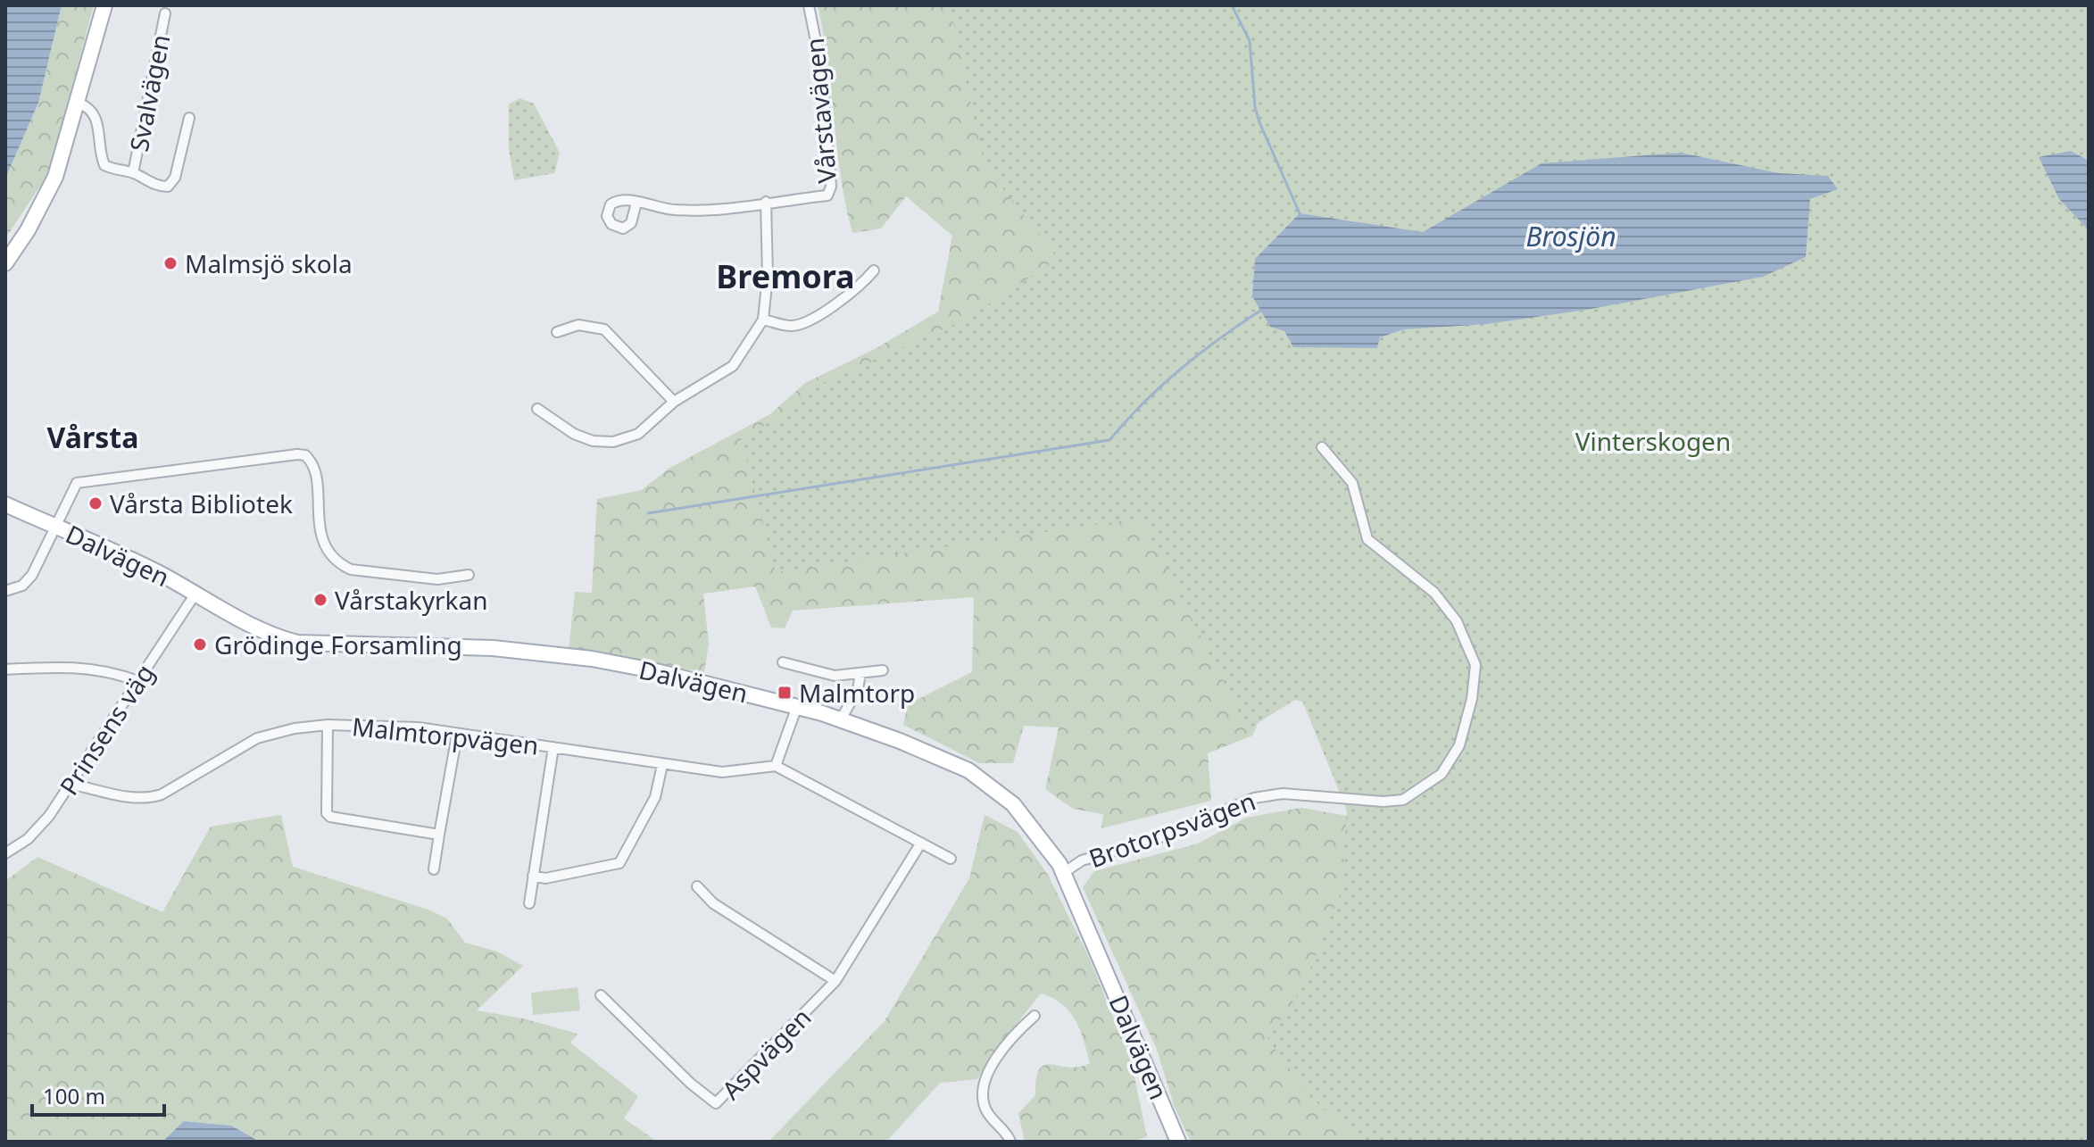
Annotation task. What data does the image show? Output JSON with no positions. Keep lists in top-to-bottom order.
{
  "streets": {
    "main road": ["Dalvägen"],
    "street": [
      "Svalvägen",
      "Vårstavägen",
      "Prinsens väg",
      "Malmtorpvägen",
      "Brotorpsvägen",
      "Aspvägen"
    ]
  },
  "crossings": [
    ["Dalvägen", "Prinsens väg"],
    ["Dalvägen", "Brotorpsvägen"],
    ["Prinsens väg", "Malmtorpvägen"]
  ],
  "districts": ["Bremora", "Vårsta"],
  "water": ["Brosjön"],
  "parks": ["Vinterskogen"],
  "places": {
    "other": [
      "Malmsjö skola",
      "Vårsta Bibliotek",
      "Vårstakyrkan",
      "Grödinge Forsamling"
    ],
    "transit": ["Malmtorp"]
  },
  "scale_bar": "100 m"
}
